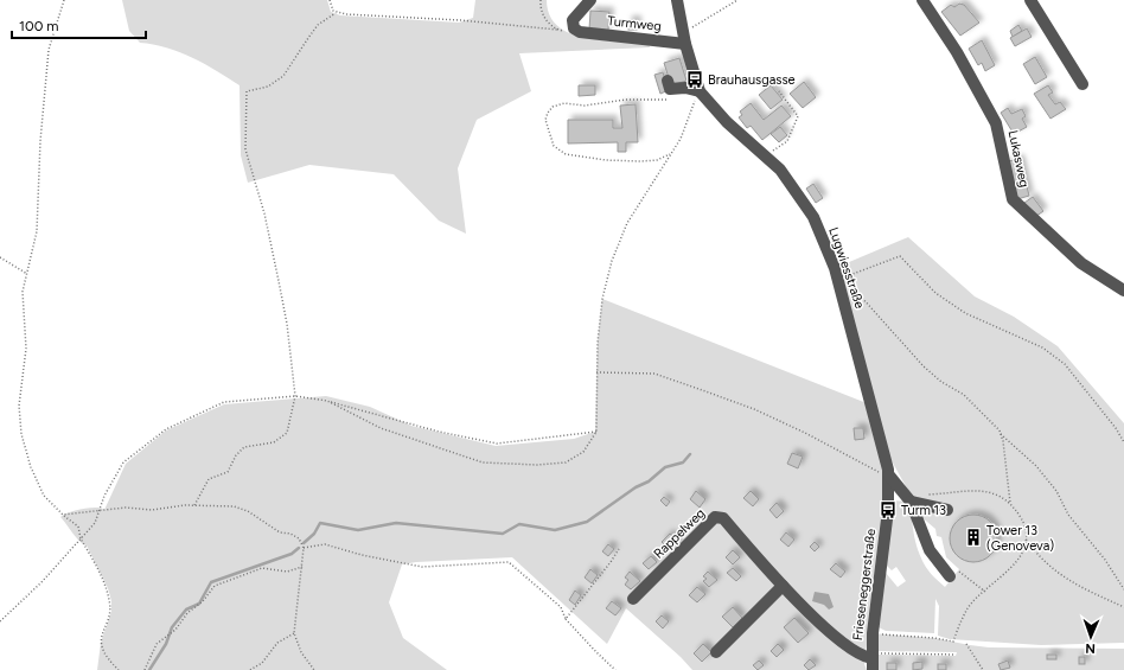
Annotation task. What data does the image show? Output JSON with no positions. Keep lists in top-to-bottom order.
{
  "streets": {
    "street": [
      "Turmweg",
      "Lukasweg",
      "Lugwiesstraße",
      "Rappelweg",
      "Frieseneggerstraße"
    ]
  },
  "crossings": [
    ["Turmweg", "Lugwiesstraße"],
    ["Lugwiesstraße", "Frieseneggerstraße"],
    ["Rappelweg", "Frieseneggerstraße"]
  ],
  "places": {
    "bus stop": ["Brauhausgasse", "Turm 13"],
    "building": ["Tower 13 (Genoveva)"]
  },
  "scale_bar": "100 m",
  "north": "bottom"
}
